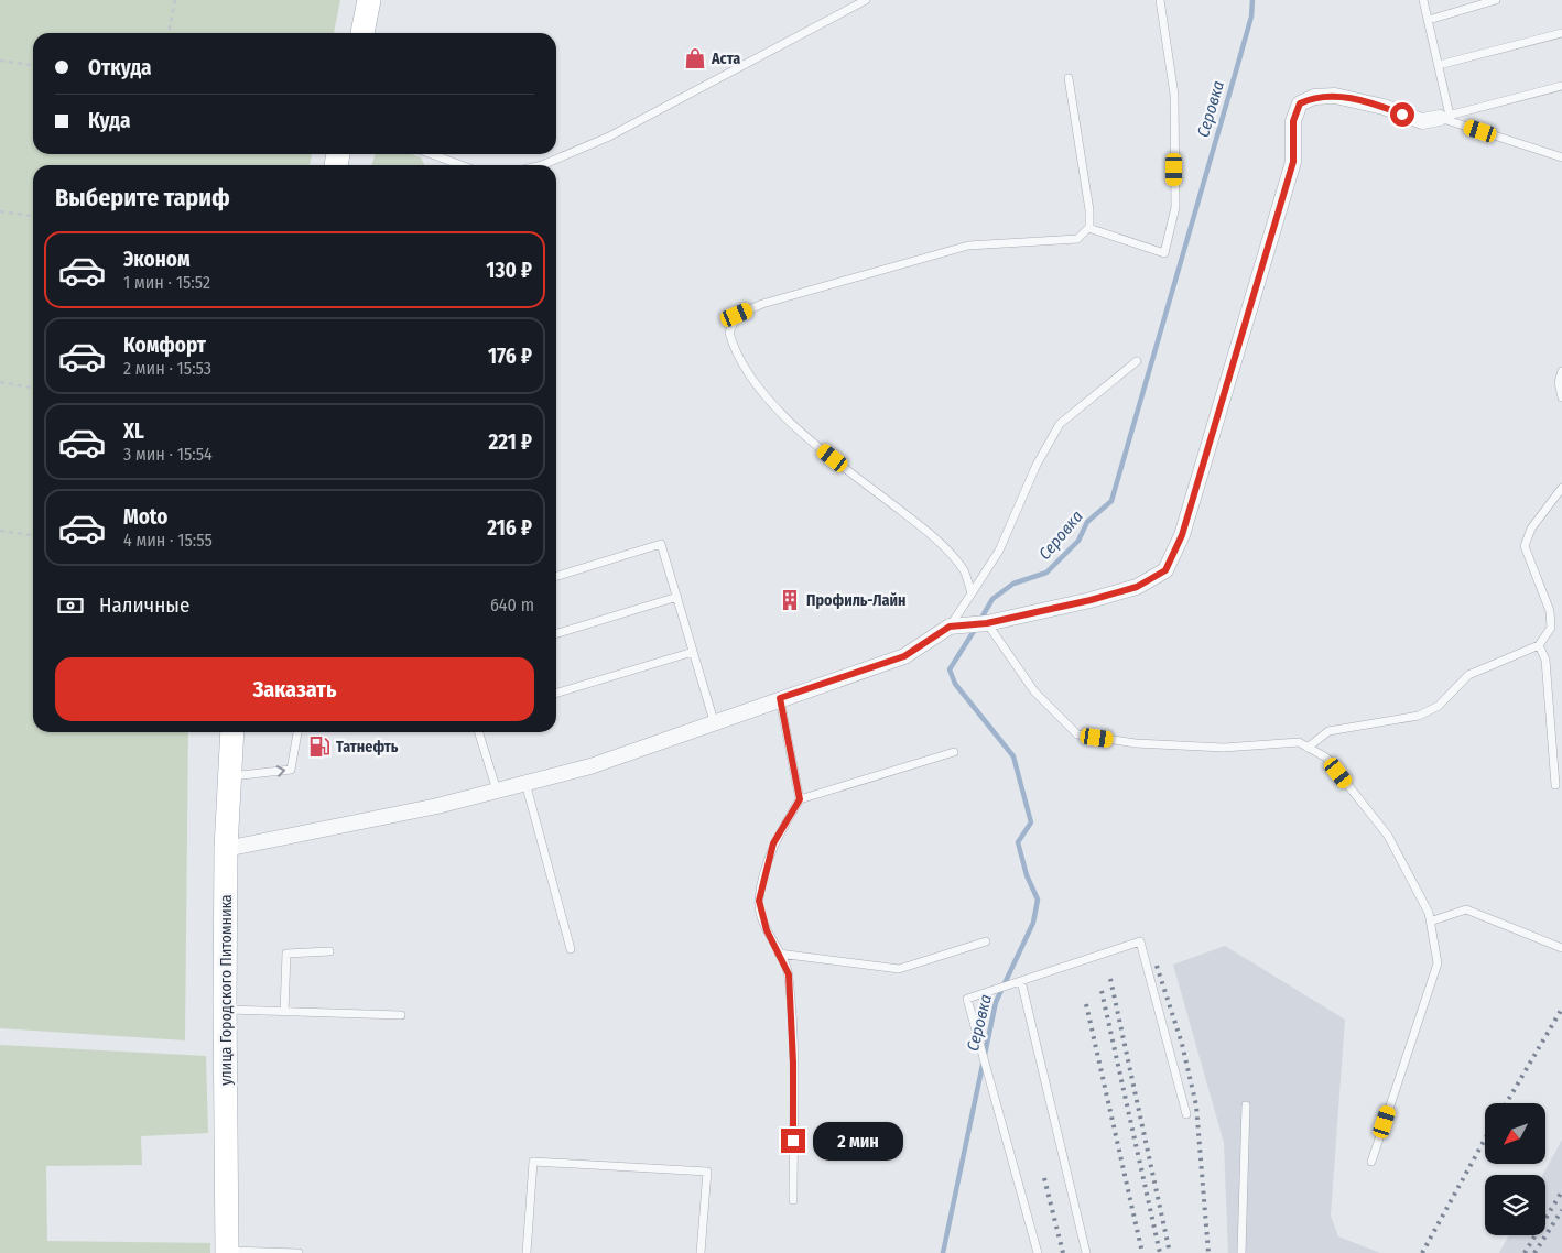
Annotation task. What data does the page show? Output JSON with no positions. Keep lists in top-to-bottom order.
{
  "streets": {
    "main road": ["улица Городского Питомника"]
  },
  "water": ["Серовка"],
  "places": {
    "shop": ["Аста"],
    "building": ["Профиль-Лайн"],
    "fuel station": ["Татнефть"]
  },
  "north": "bottom left",
  "page": {
    "banner": ["Откуда", "Куда"],
    "heading": "Выберите тариф",
    "list": [
      {
        "name": "Эконом",
        "note": "1 мин · 15:52",
        "value": "130 ₽"
      },
      {
        "name": "Комфорт",
        "note": "2 мин · 15:53",
        "value": "176 ₽"
      },
      {
        "name": "XL",
        "note": "3 мин · 15:54",
        "value": "221 ₽"
      },
      {
        "name": "Moto",
        "note": "4 мин · 15:55",
        "value": "216 ₽"
      }
    ],
    "pay": ["Наличные", "640 m"],
    "buttons": "Заказать",
    "bubble": "2 мин"
  }
}
